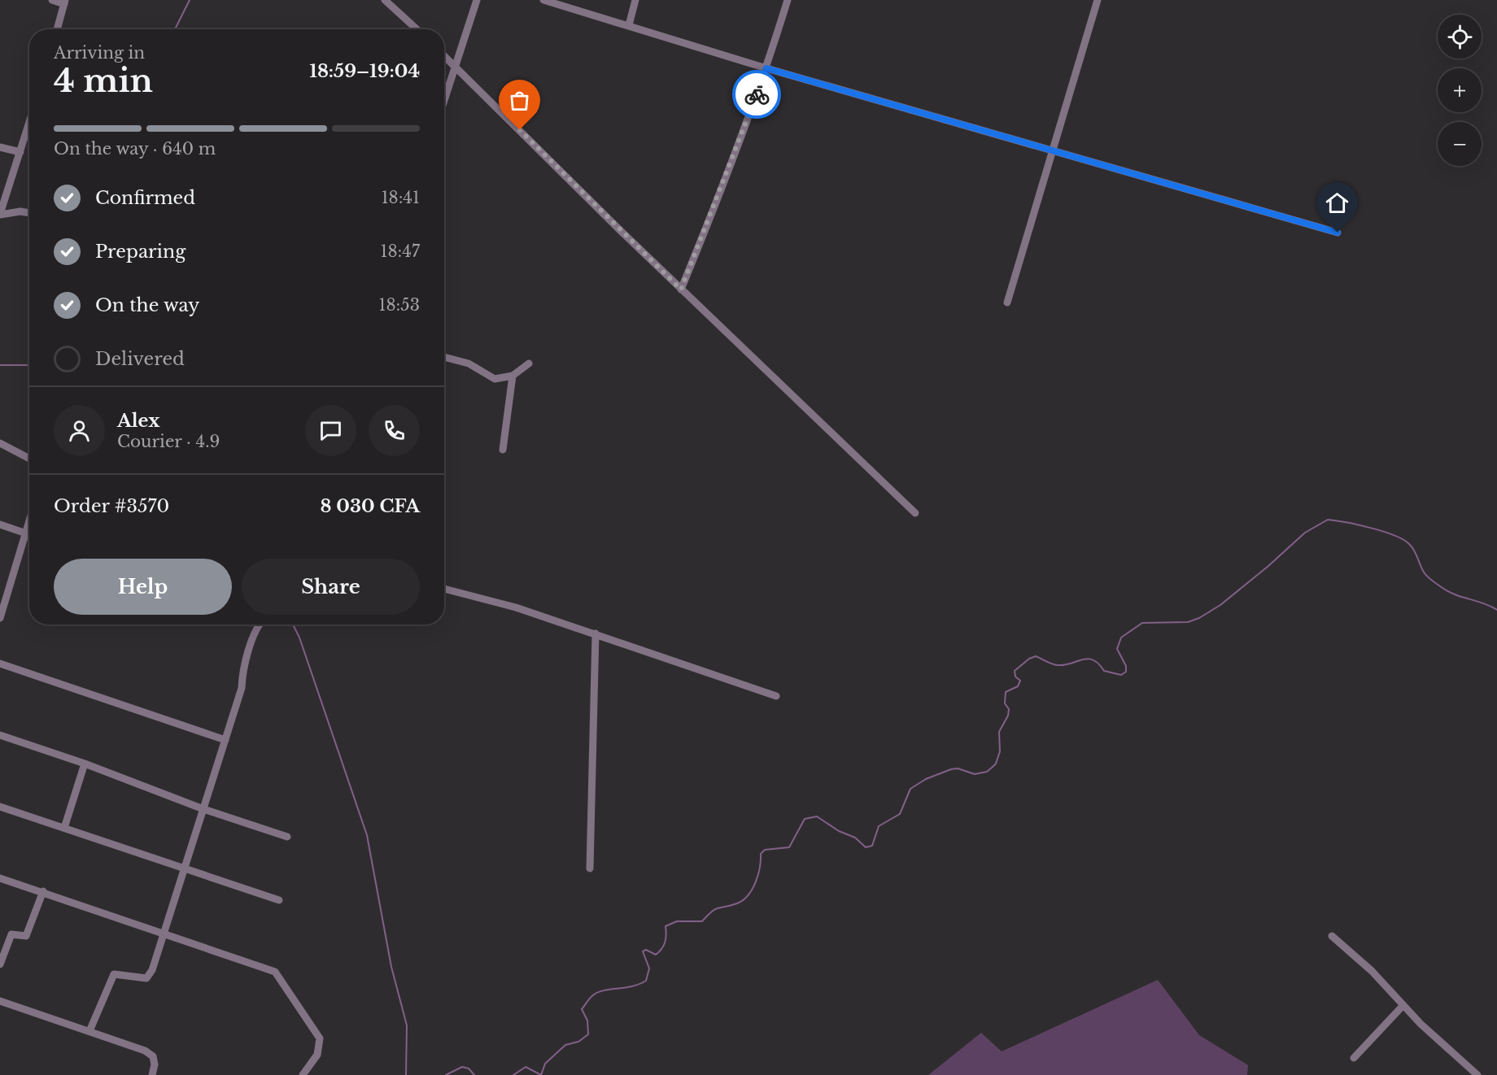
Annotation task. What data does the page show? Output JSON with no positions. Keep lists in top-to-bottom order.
{
  "page": {
    "map_buttons": ["+", "−"],
    "heading": ["4 min", "Arriving in", "18:59–19:04"],
    "panel": [
      "Alex",
      "Courier · 4.9",
      "Order #3570",
      "8 030 CFA"
    ],
    "bar": "On the way · 640 m",
    "list": [
      ["Confirmed", "18:41"],
      ["Preparing", "18:47"],
      ["On the way", "18:53"],
      "Delivered"
    ],
    "buttons": ["Help", "Share"]
  }
}
